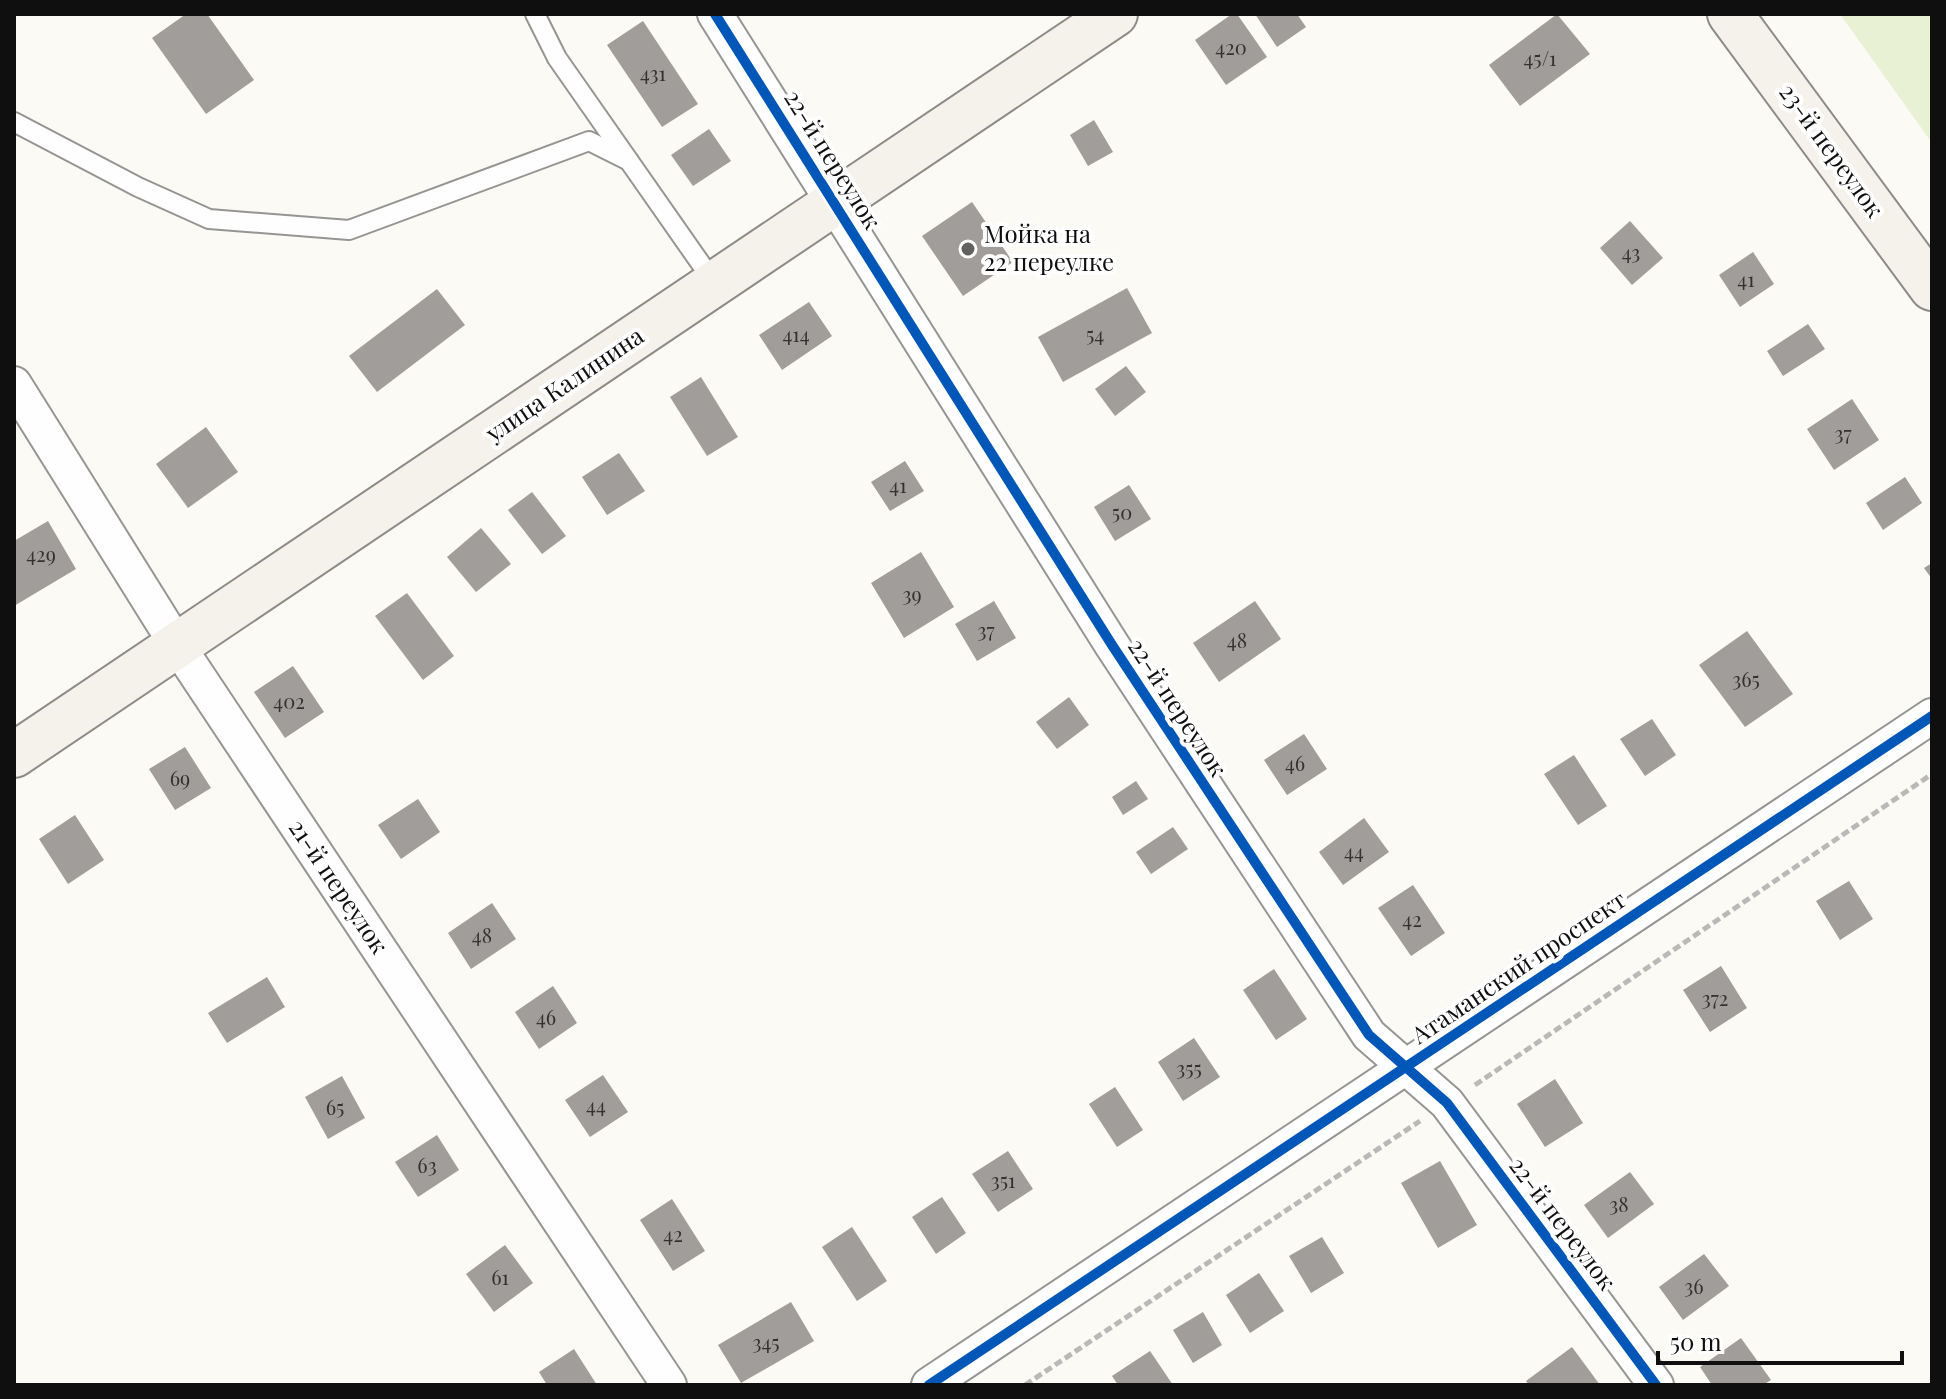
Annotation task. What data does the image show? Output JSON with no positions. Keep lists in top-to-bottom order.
{
  "streets": {
    "main road": ["23-й переулок", "улица Калинина"],
    "street": ["22-й переулок", "21-й переулок", "Атаманский проспект"]
  },
  "crossings": [
    ["22-й переулок", "улица Калинина"],
    ["22-й переулок", "Атаманский проспект"],
    ["улица Калинина", "21-й переулок"]
  ],
  "places": ["Мойка на 22 переулке"],
  "house_numbers": [
    "420",
    "45/1",
    "431",
    "43",
    "41",
    "414",
    "54",
    "37",
    "41",
    "50",
    "429",
    "39",
    "37",
    "48",
    "365",
    "402",
    "46",
    "69",
    "44",
    "42",
    "48",
    "372",
    "46",
    "355",
    "44",
    "65",
    "63",
    "351",
    "38",
    "42",
    "61",
    "36",
    "345"
  ],
  "scale_bar": "50 m"
}
